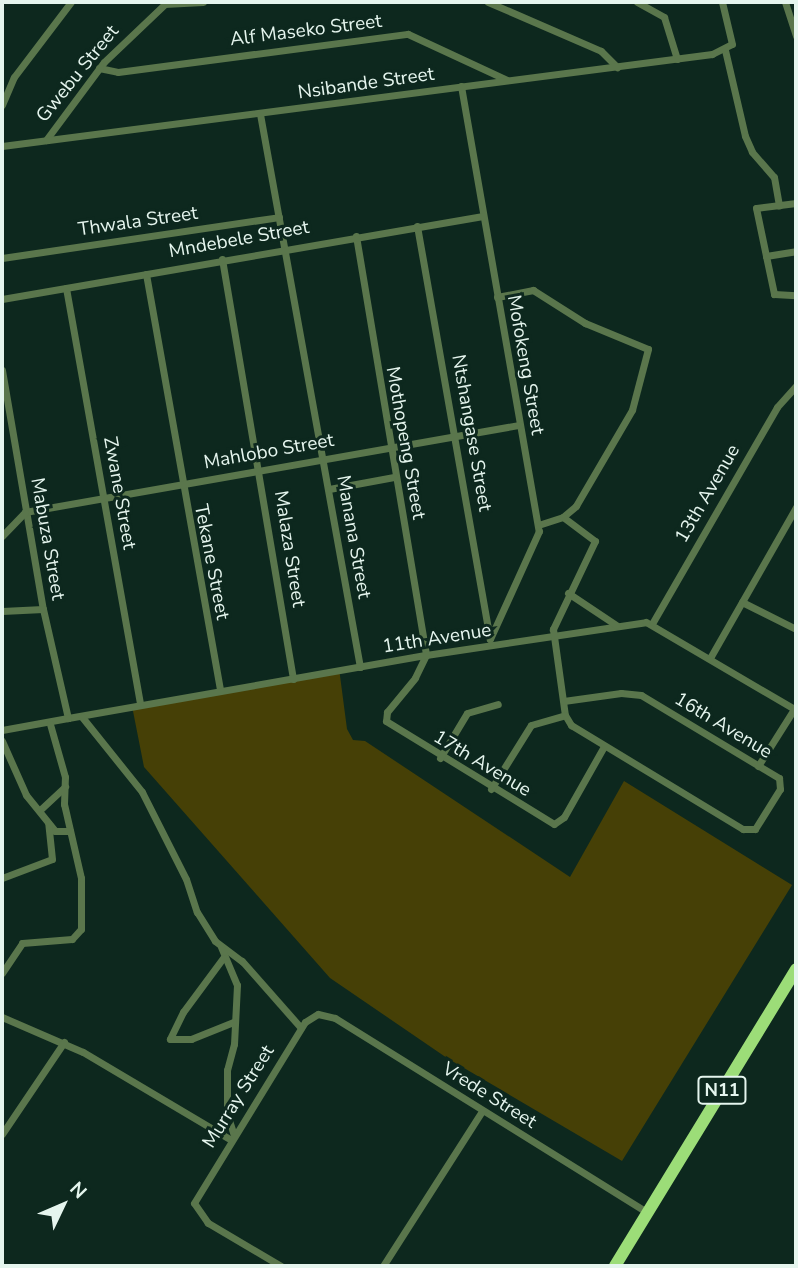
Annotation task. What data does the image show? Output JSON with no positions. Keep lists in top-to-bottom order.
{
  "streets": {
    "highway": ["N11"],
    "street": [
      "Alf Maseko Street",
      "Gwebu Street",
      "Nsibande Street",
      "Thwala Street",
      "Mndebele Street",
      "Mofokeng Street",
      "Ntshangase Street",
      "Mothopeng Street",
      "Mahlobo Street",
      "Zwane Street",
      "13th Avenue",
      "Manana Street",
      "Mabuza Street",
      "Malaza Street",
      "Tekane Street",
      "11th Avenue",
      "16th Avenue",
      "17th Avenue",
      "Vrede Street",
      "Murray Street"
    ]
  },
  "crossings": [
    ["Alf Maseko Street", "Gwebu Street"],
    ["Alf Maseko Street", "Nsibande Street"],
    ["Gwebu Street", "Nsibande Street"],
    ["Nsibande Street", "Mofokeng Street"],
    ["Nsibande Street", "Manana Street"],
    ["Thwala Street", "Manana Street"],
    ["Mndebele Street", "Mofokeng Street"],
    ["Mndebele Street", "Ntshangase Street"],
    ["Mndebele Street", "Mothopeng Street"],
    ["Mndebele Street", "Zwane Street"],
    ["Mndebele Street", "Manana Street"],
    ["Mndebele Street", "Malaza Street"],
    ["Mndebele Street", "Tekane Street"],
    ["Mofokeng Street", "Ntshangase Street"],
    ["Mofokeng Street", "Mahlobo Street"],
    ["Mofokeng Street", "11th Avenue"],
    ["Ntshangase Street", "Mahlobo Street"],
    ["Ntshangase Street", "11th Avenue"],
    ["Mothopeng Street", "Mahlobo Street"],
    ["Mothopeng Street", "11th Avenue"],
    ["Mothopeng Street", "17th Avenue"],
    ["Mahlobo Street", "Zwane Street"],
    ["Mahlobo Street", "Manana Street"],
    ["Mahlobo Street", "Mabuza Street"],
    ["Mahlobo Street", "Malaza Street"],
    ["Mahlobo Street", "Tekane Street"],
    ["Zwane Street", "11th Avenue"],
    ["13th Avenue", "11th Avenue"],
    ["Manana Street", "11th Avenue"],
    ["Mabuza Street", "11th Avenue"],
    ["Malaza Street", "11th Avenue"],
    ["Tekane Street", "11th Avenue"],
    ["11th Avenue", "17th Avenue"],
    ["16th Avenue", "17th Avenue"],
    ["N11", "Vrede Street"],
    ["Vrede Street", "Murray Street"]
  ],
  "north": "top right"
}
